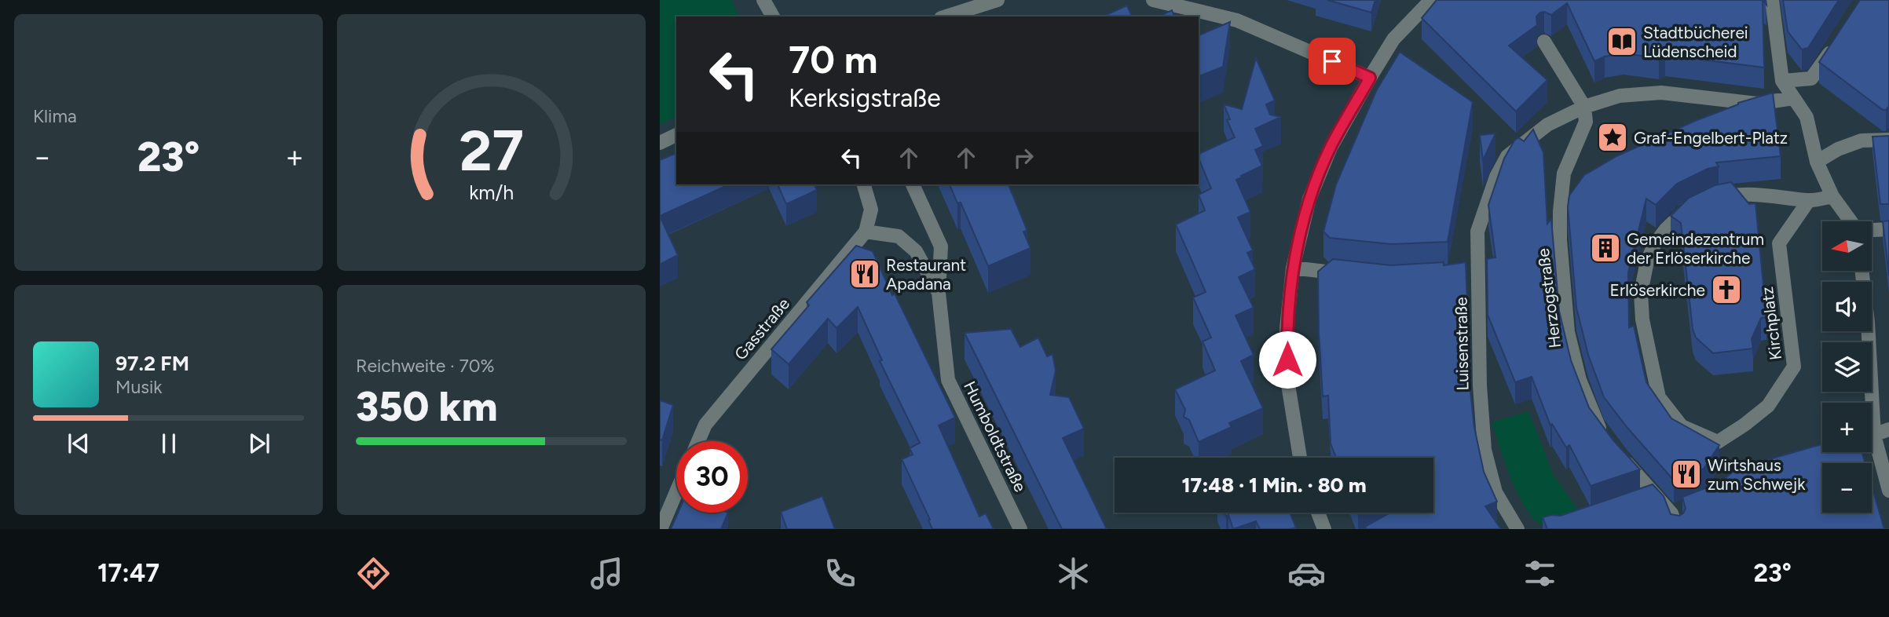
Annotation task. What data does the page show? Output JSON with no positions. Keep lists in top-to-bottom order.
{
  "streets": {
    "street": [
      "Herzogstraße",
      "Kirchplatz",
      "Gasstraße",
      "Luisenstraße",
      "Humboldtstraße"
    ]
  },
  "crossings": [
    ["Herzogstraße", "Luisenstraße"],
    ["Gasstraße", "Humboldtstraße"]
  ],
  "places": {
    "library": ["Stadtbücherei Lüdenscheid"],
    "place": ["Graf-Engelbert-Platz"],
    "building": ["Gemeindezentrum der Erlöserkirche"],
    "restaurant": ["Restaurant Apadana", "Wirtshaus zum Schwejk"],
    "church": ["Erlöserkirche"]
  },
  "north": "left",
  "page": {
    "tile": [
      "Klima",
      ["Reichweite · 70%", "350 km"]
    ],
    "turn": ["70 m", "Kerksigstraße"],
    "heat": ["−", "23°", "+"],
    "map_buttons": ["+", "−"],
    "song": ["97.2 FM", "Musik"],
    "limit": "30",
    "trip": "17:48 · 1 Min. · 80 m",
    "tabs": ["17:47", "23°"],
    "gauge": ["27", "km/h"]
  }
}
